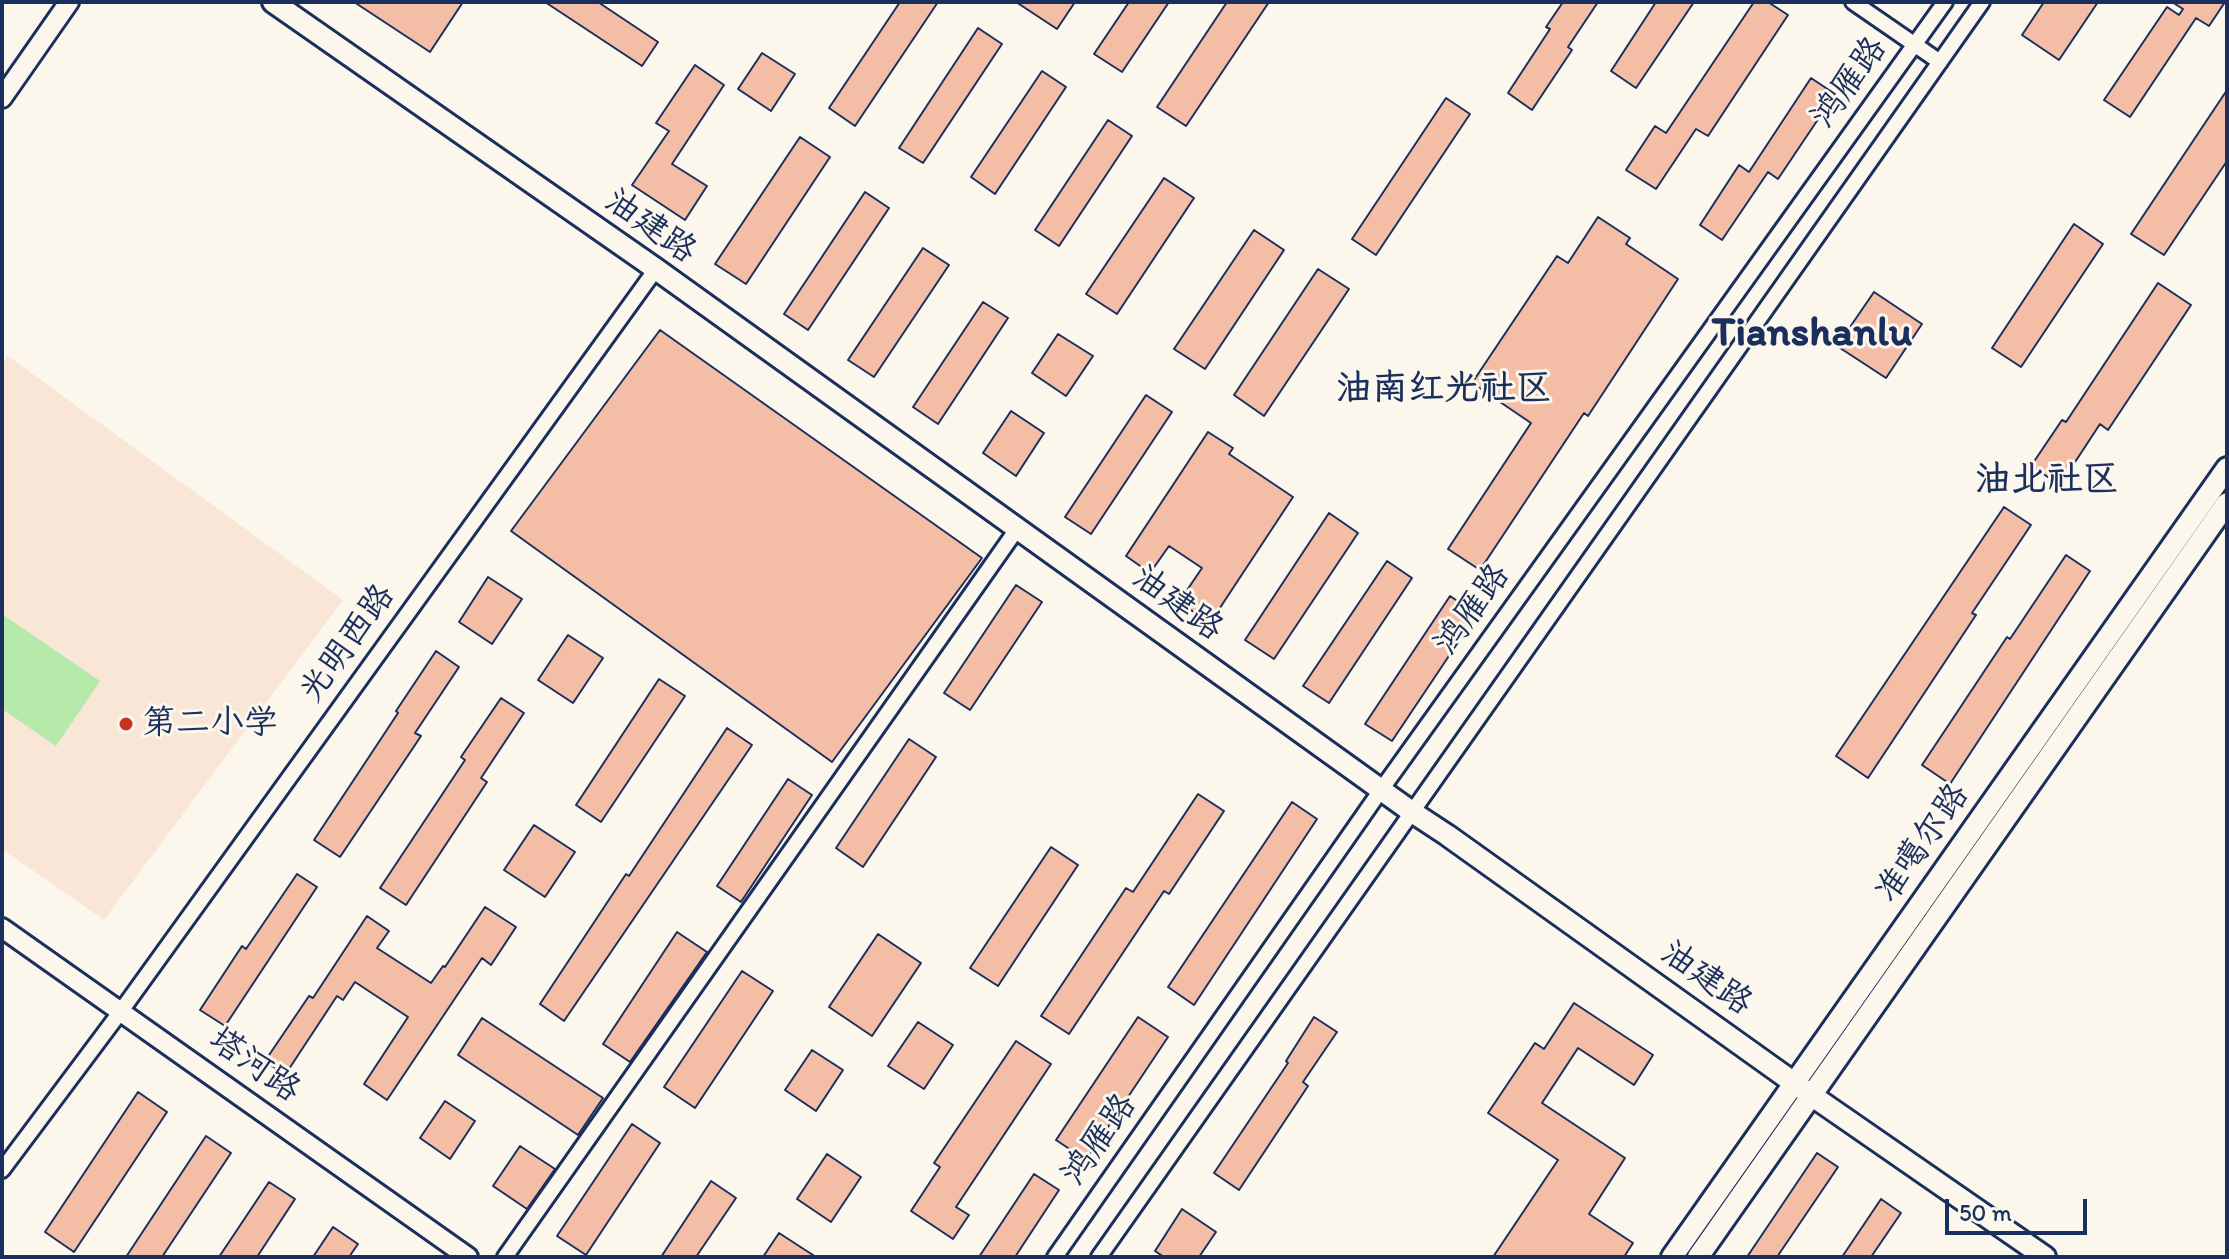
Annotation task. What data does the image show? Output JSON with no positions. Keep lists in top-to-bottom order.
{
  "streets": {
    "main road": ["油建路", "准噶尔路"],
    "street": ["鸿雁路", "光明西路", "塔河路"]
  },
  "crossings": [
    ["鸿雁路", "油建路"],
    ["油建路", "光明西路"],
    ["油建路", "准噶尔路"],
    ["光明西路", "塔河路"]
  ],
  "districts": ["Tianshanlu", "油南红光社区", "油北社区"],
  "places": ["第二小学"],
  "scale_bar": "50 m"
}
